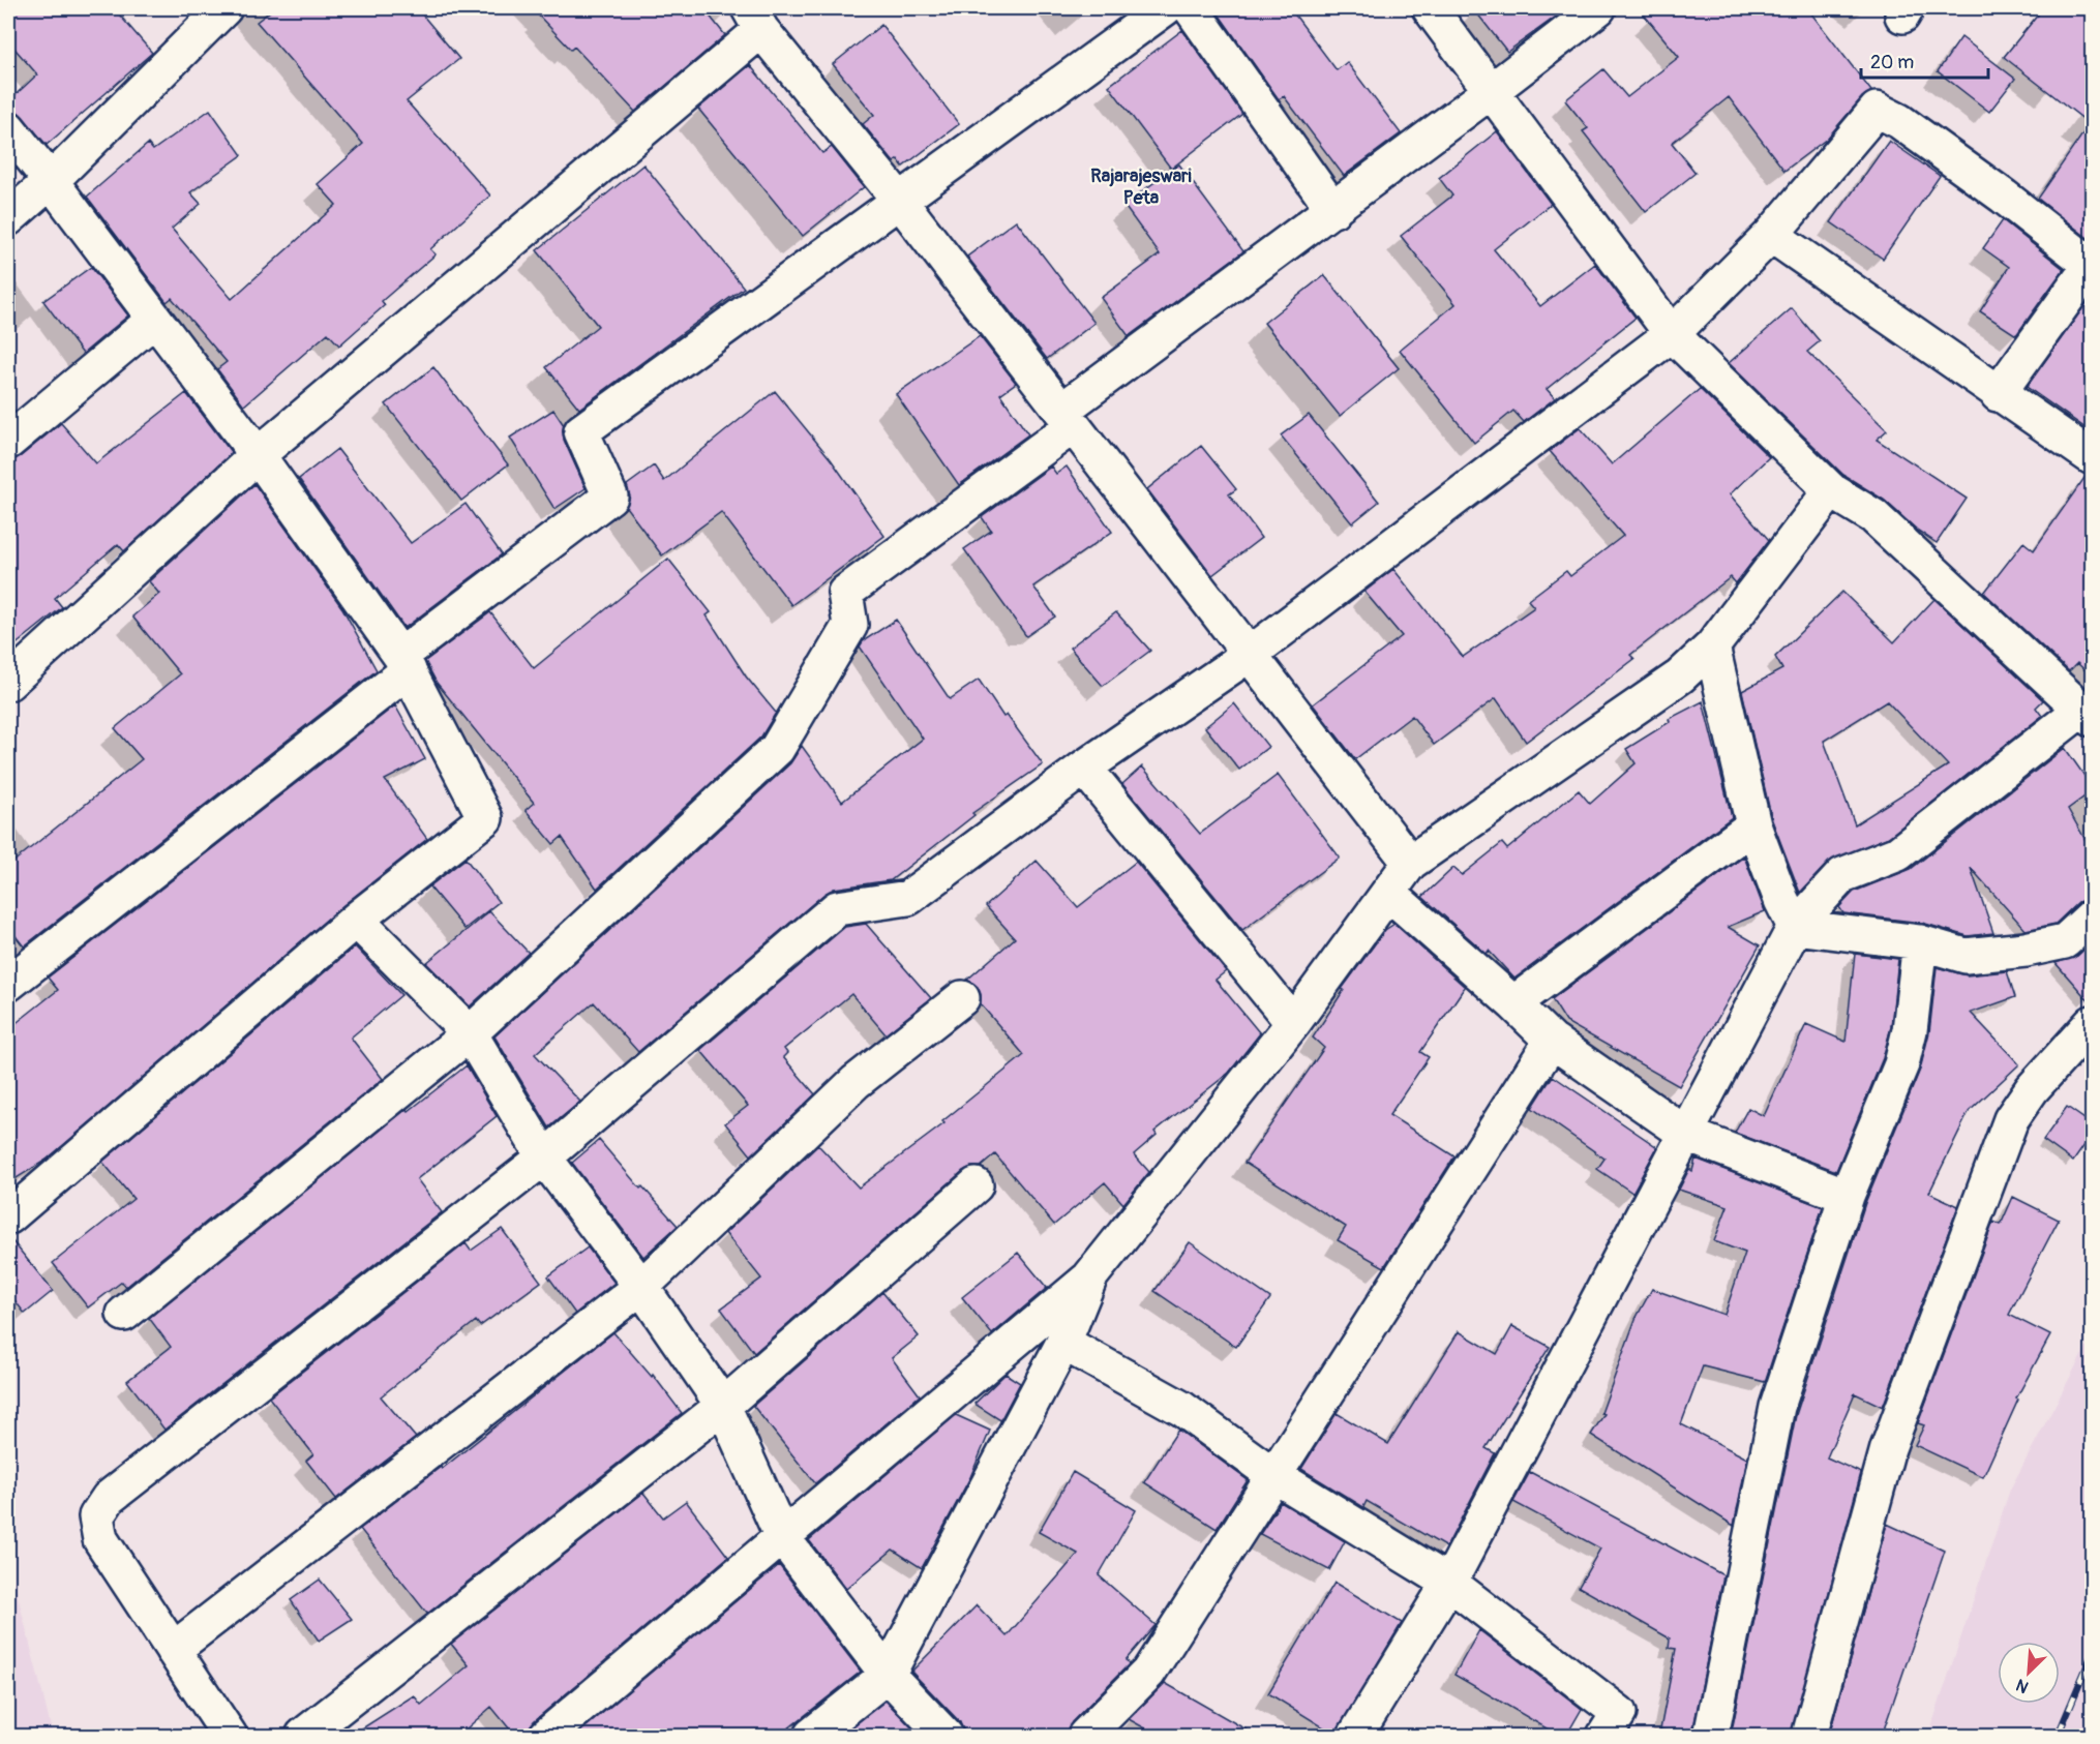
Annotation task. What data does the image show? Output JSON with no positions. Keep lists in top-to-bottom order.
{
  "districts": ["Rajarajeswari Peta"],
  "scale_bar": "20 m",
  "north": "bottom left"
}
